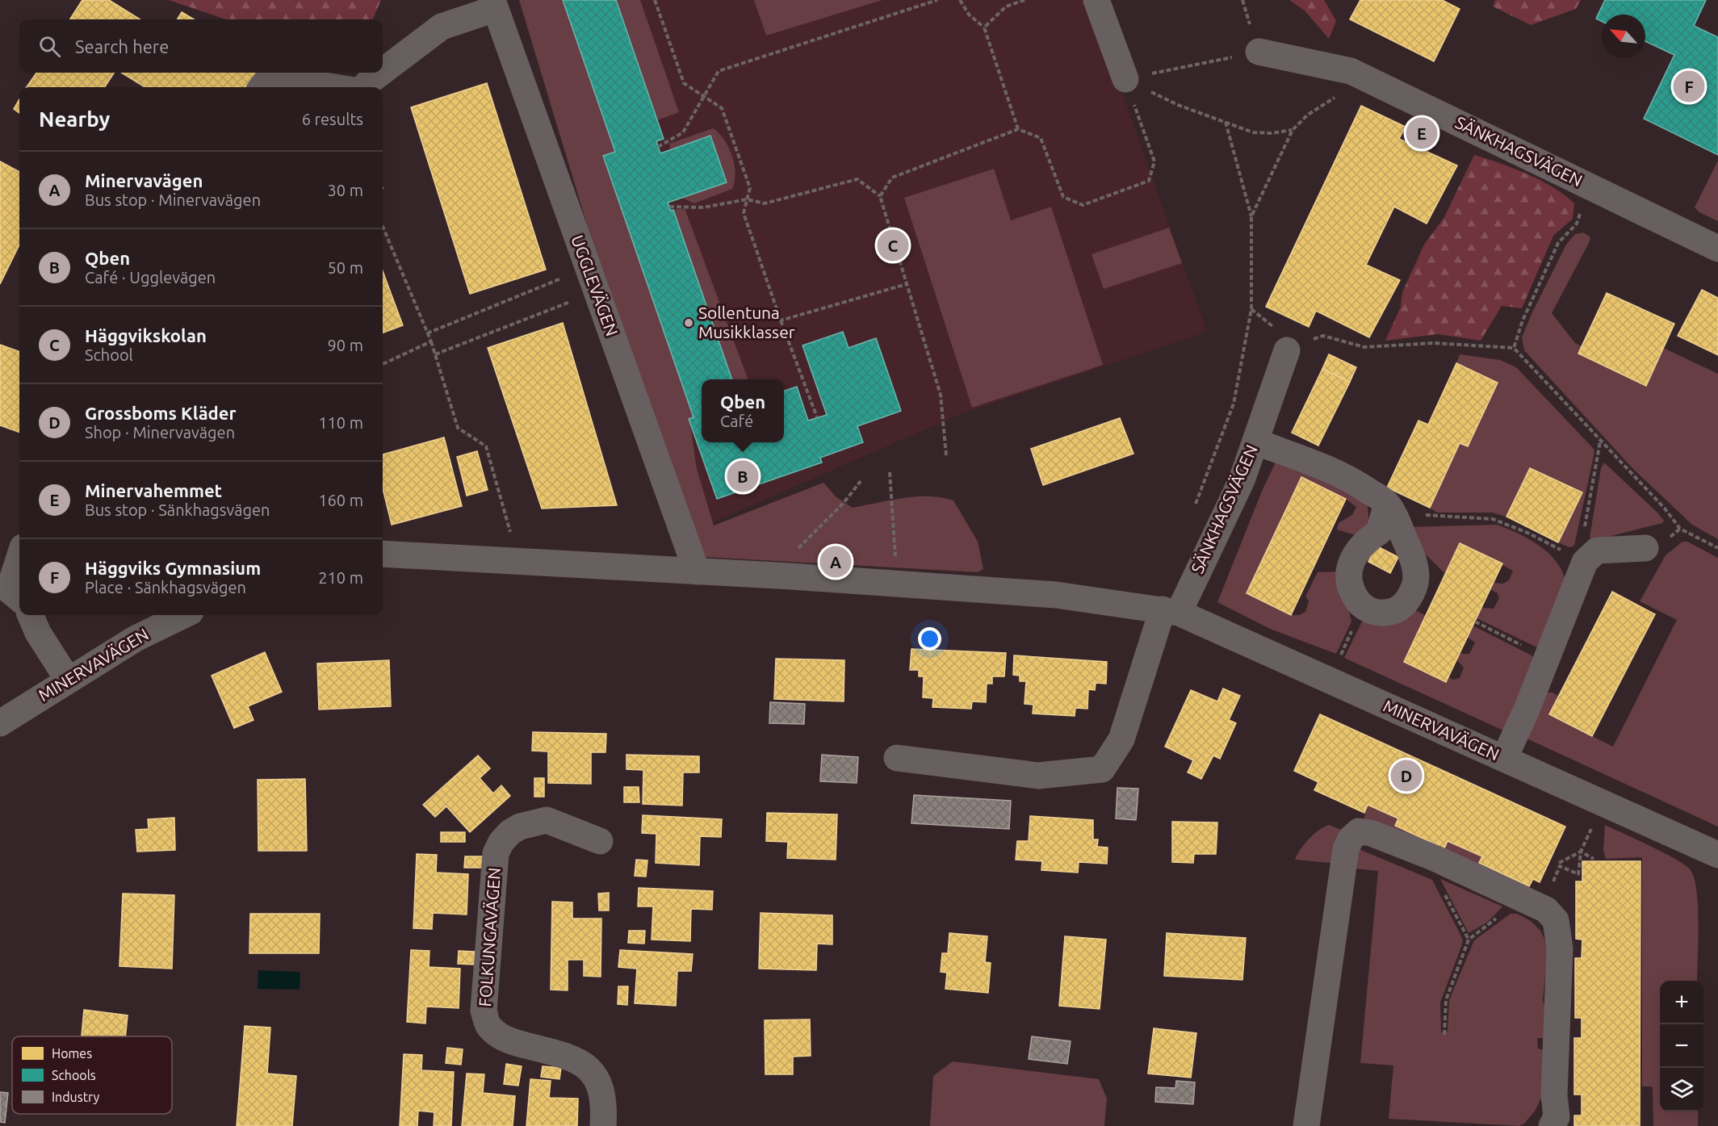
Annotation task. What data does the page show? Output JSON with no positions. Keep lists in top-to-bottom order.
{
  "streets": {
    "street": [
      "SÄNKHAGSVÄGEN",
      "UGGLEVÄGEN",
      "MINERVAVÄGEN",
      "FOLKUNGAVÄGEN"
    ]
  },
  "crossings": [
    ["SÄNKHAGSVÄGEN", "MINERVAVÄGEN"],
    ["UGGLEVÄGEN", "MINERVAVÄGEN"]
  ],
  "places": ["Sollentuna Musikklasser"],
  "legend": ["Homes", "Schools", "Industry"],
  "north": "top left",
  "page": {
    "search": "Search here",
    "pins": [
      "F",
      "E",
      "C",
      "B",
      "A",
      "D"
    ],
    "heading": ["Nearby", "6 results"],
    "list": [
      {
        "mark": "A",
        "name": "Minervavägen",
        "note": "Bus stop · Minervavägen",
        "value": "30 m"
      },
      {
        "mark": "B",
        "name": "Qben",
        "note": "Café · Ugglevägen",
        "value": "50 m"
      },
      {
        "mark": "C",
        "name": "Häggvikskolan",
        "note": "School",
        "value": "90 m"
      },
      {
        "mark": "D",
        "name": "Grossboms Kläder",
        "note": "Shop · Minervavägen",
        "value": "110 m"
      },
      {
        "mark": "E",
        "name": "Minervahemmet",
        "note": "Bus stop · Sänkhagsvägen",
        "value": "160 m"
      },
      {
        "mark": "F",
        "name": "Häggviks Gymnasium",
        "note": "Place · Sänkhagsvägen",
        "value": "210 m"
      }
    ],
    "popup": ["Qben", "Café"],
    "map_buttons": ["+", "−"]
  }
}
